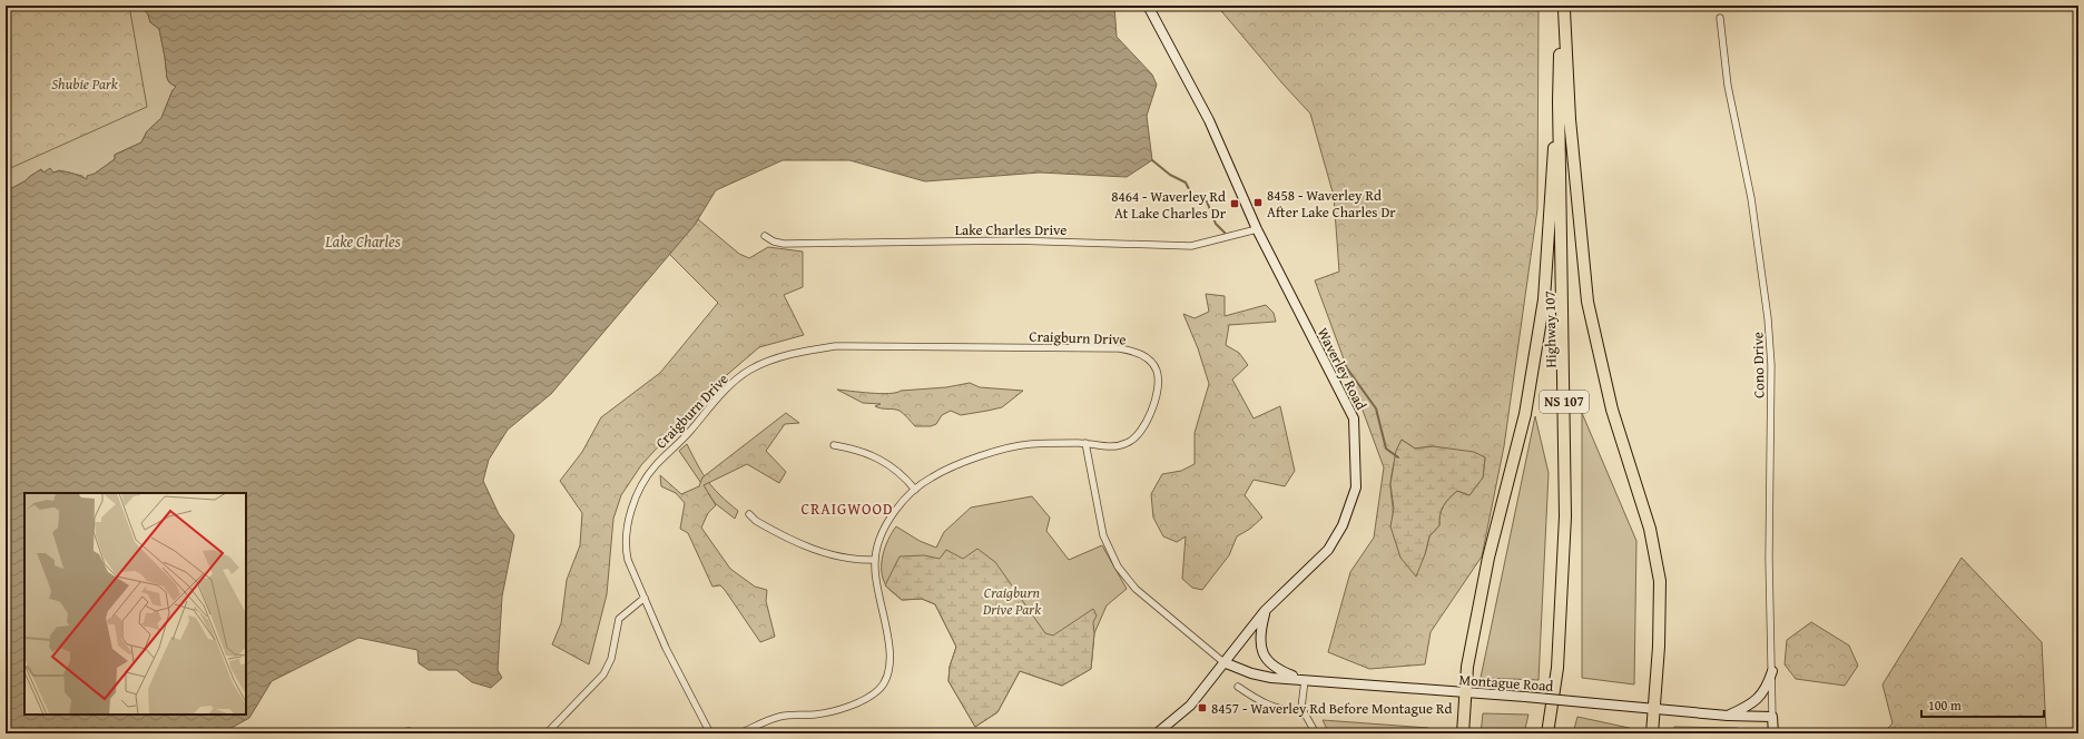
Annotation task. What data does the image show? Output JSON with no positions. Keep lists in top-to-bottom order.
{
  "streets": {
    "highway": ["Highway 107", "NS 107"],
    "main road": ["Waverley Road", "Montague Road"],
    "street": ["Lake Charles Drive", "Craigburn Drive", "Cono Drive"]
  },
  "crossings": [
    ["Lake Charles Drive", "Waverley Road"],
    ["Cono Drive", "Montague Road"],
    ["Waverley Road", "Montague Road"]
  ],
  "districts": ["CRAIGWOOD"],
  "water": ["Lake Charles"],
  "parks": ["Shubie Park", "Craigburn Drive Park"],
  "places": {
    "transit": ["8458 - Waverley Rd After Lake Charles Dr", "8464 - Waverley Rd At Lake Charles Dr", "8457 - Waverley Rd Before Montague Rd"]
  },
  "scale_bar": "100 m"
}
